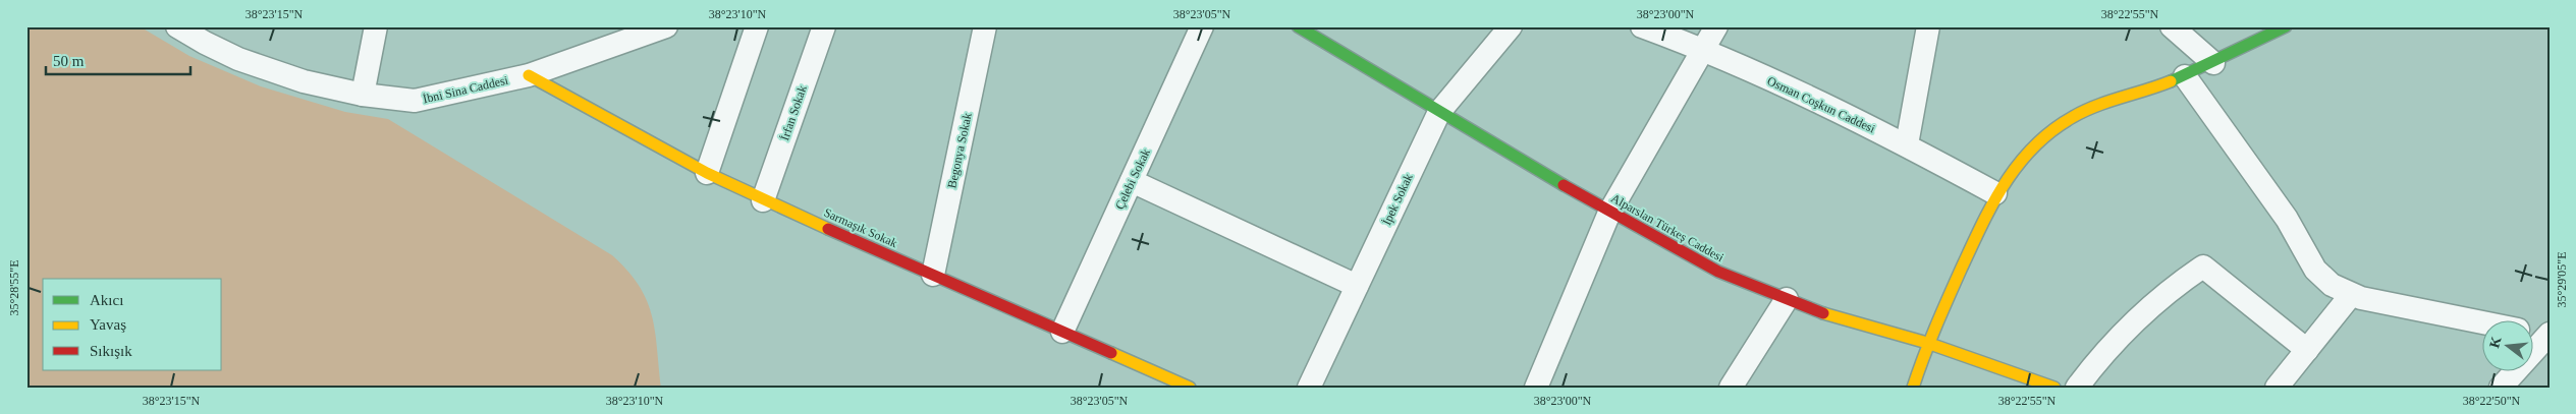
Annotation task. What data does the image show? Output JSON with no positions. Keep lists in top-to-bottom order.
{
  "streets": {
    "street": [
      "İbni Sina Caddesi",
      "Osman Coşkun Caddesi",
      "İrfan Sokak",
      "Begonya Sokak",
      "Çelebi Sokak",
      "İpek Sokak",
      "Sarmaşık Sokak",
      "Alparslan Türkeş Caddesi"
    ]
  },
  "crossings": [
    ["İbni Sina Caddesi", "Sarmaşık Sokak"],
    ["İrfan Sokak", "Sarmaşık Sokak"],
    ["Begonya Sokak", "Sarmaşık Sokak"],
    ["Çelebi Sokak", "Sarmaşık Sokak"],
    ["İpek Sokak", "Alparslan Türkeş Caddesi"]
  ],
  "legend": ["Akıcı", "Yavaş", "Sıkışık"],
  "scale_bar": "50 m",
  "north": "left",
  "coordinates": [
    "38°23'15\"N",
    "38°23'10\"N",
    "38°23'05\"N",
    "38°23'00\"N",
    "38°22'55\"N",
    "35°29'05\"E",
    "35°28'55\"E",
    "38°22'50\"N"
  ]
}
